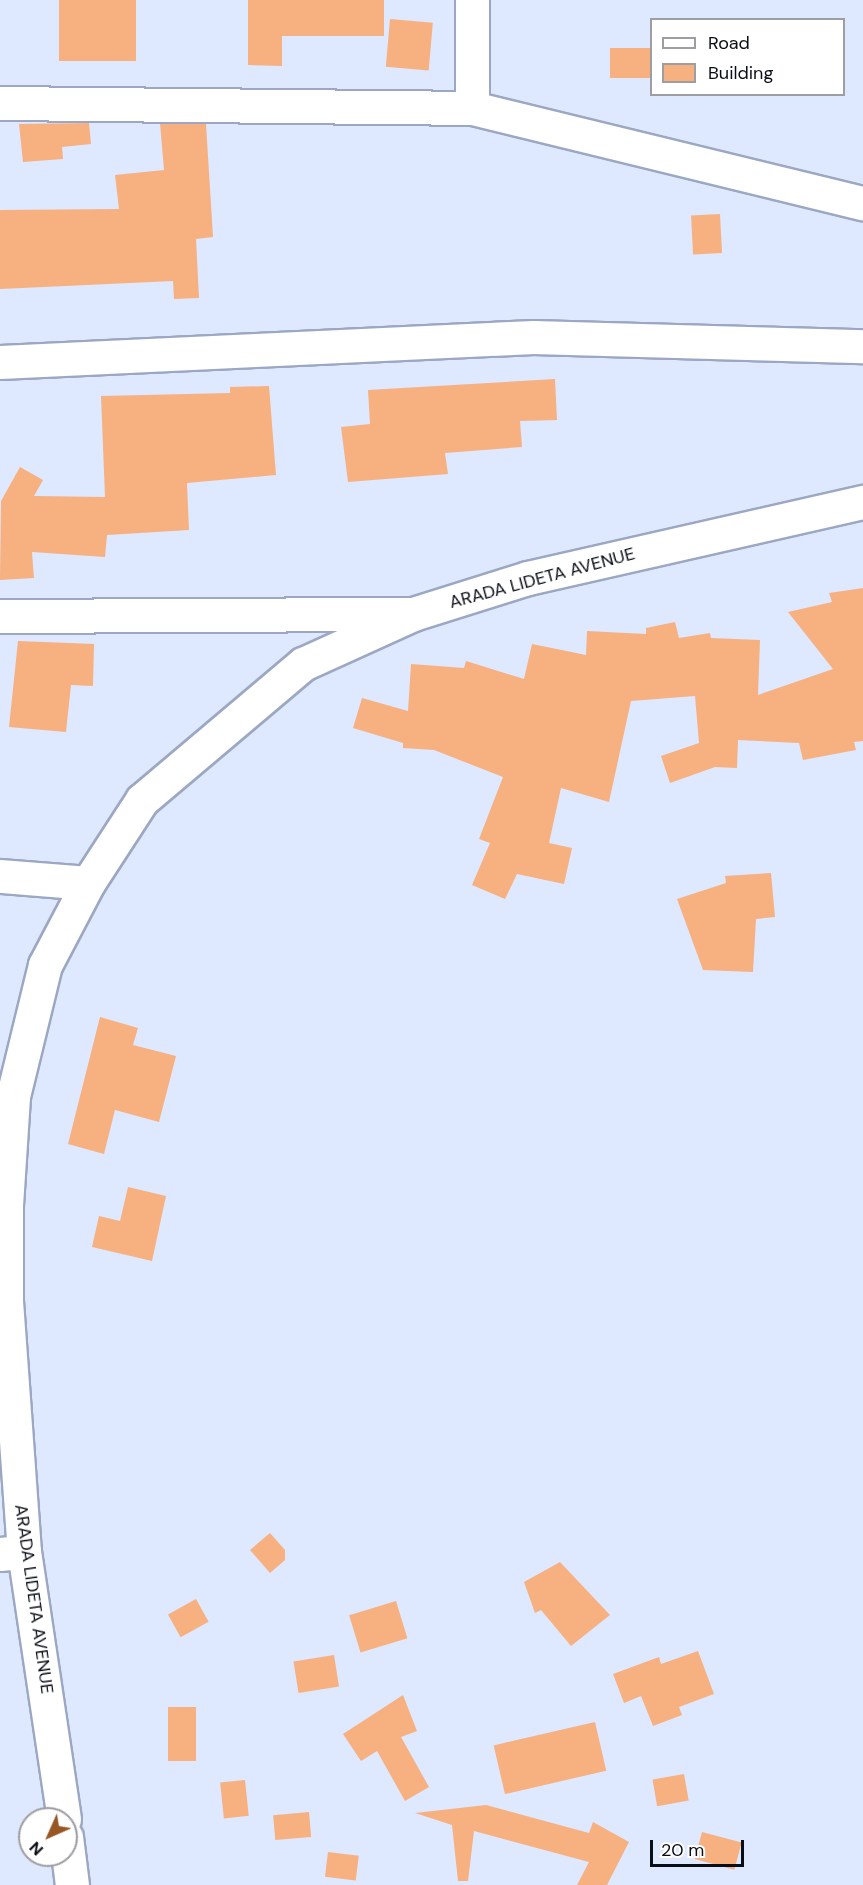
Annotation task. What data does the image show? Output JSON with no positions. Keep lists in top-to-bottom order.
{
  "streets": {
    "main road": ["ARADA LIDETA AVENUE"]
  },
  "legend": ["Road", "Building"],
  "scale_bar": "20 m",
  "north": "bottom left"
}
